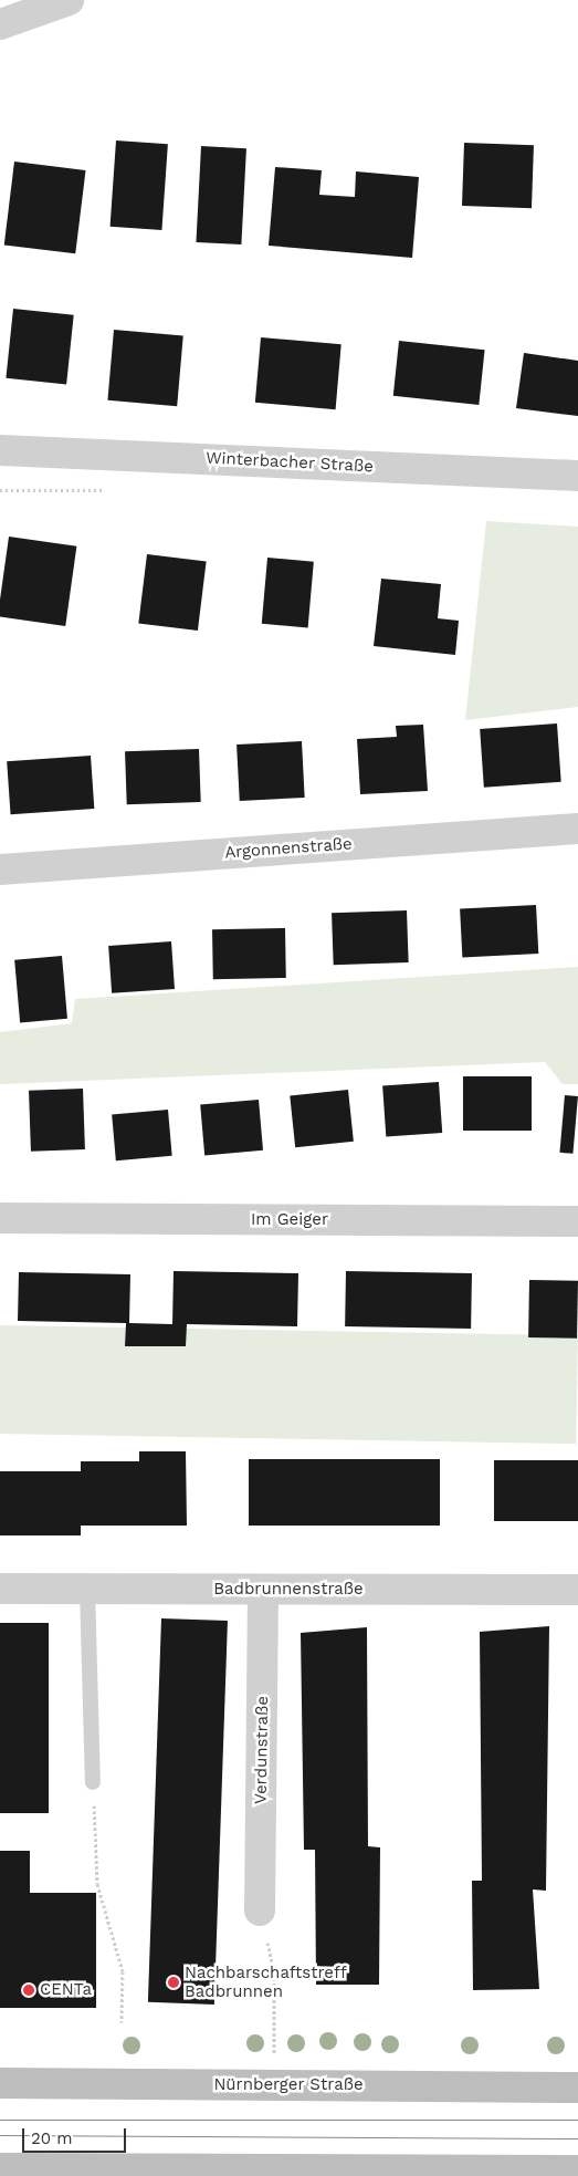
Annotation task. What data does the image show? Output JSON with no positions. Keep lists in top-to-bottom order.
{
  "streets": {
    "main road": ["Nürnberger Straße"],
    "street": [
      "Winterbacher Straße",
      "Argonnenstraße",
      "Im Geiger",
      "Badbrunnenstraße",
      "Verdunstraße"
    ]
  },
  "crossings": [
    ["Badbrunnenstraße", "Verdunstraße"]
  ],
  "places": ["Nachbarschaftstreff Badbrunnen", "CENTa"],
  "scale_bar": "20 m"
}
